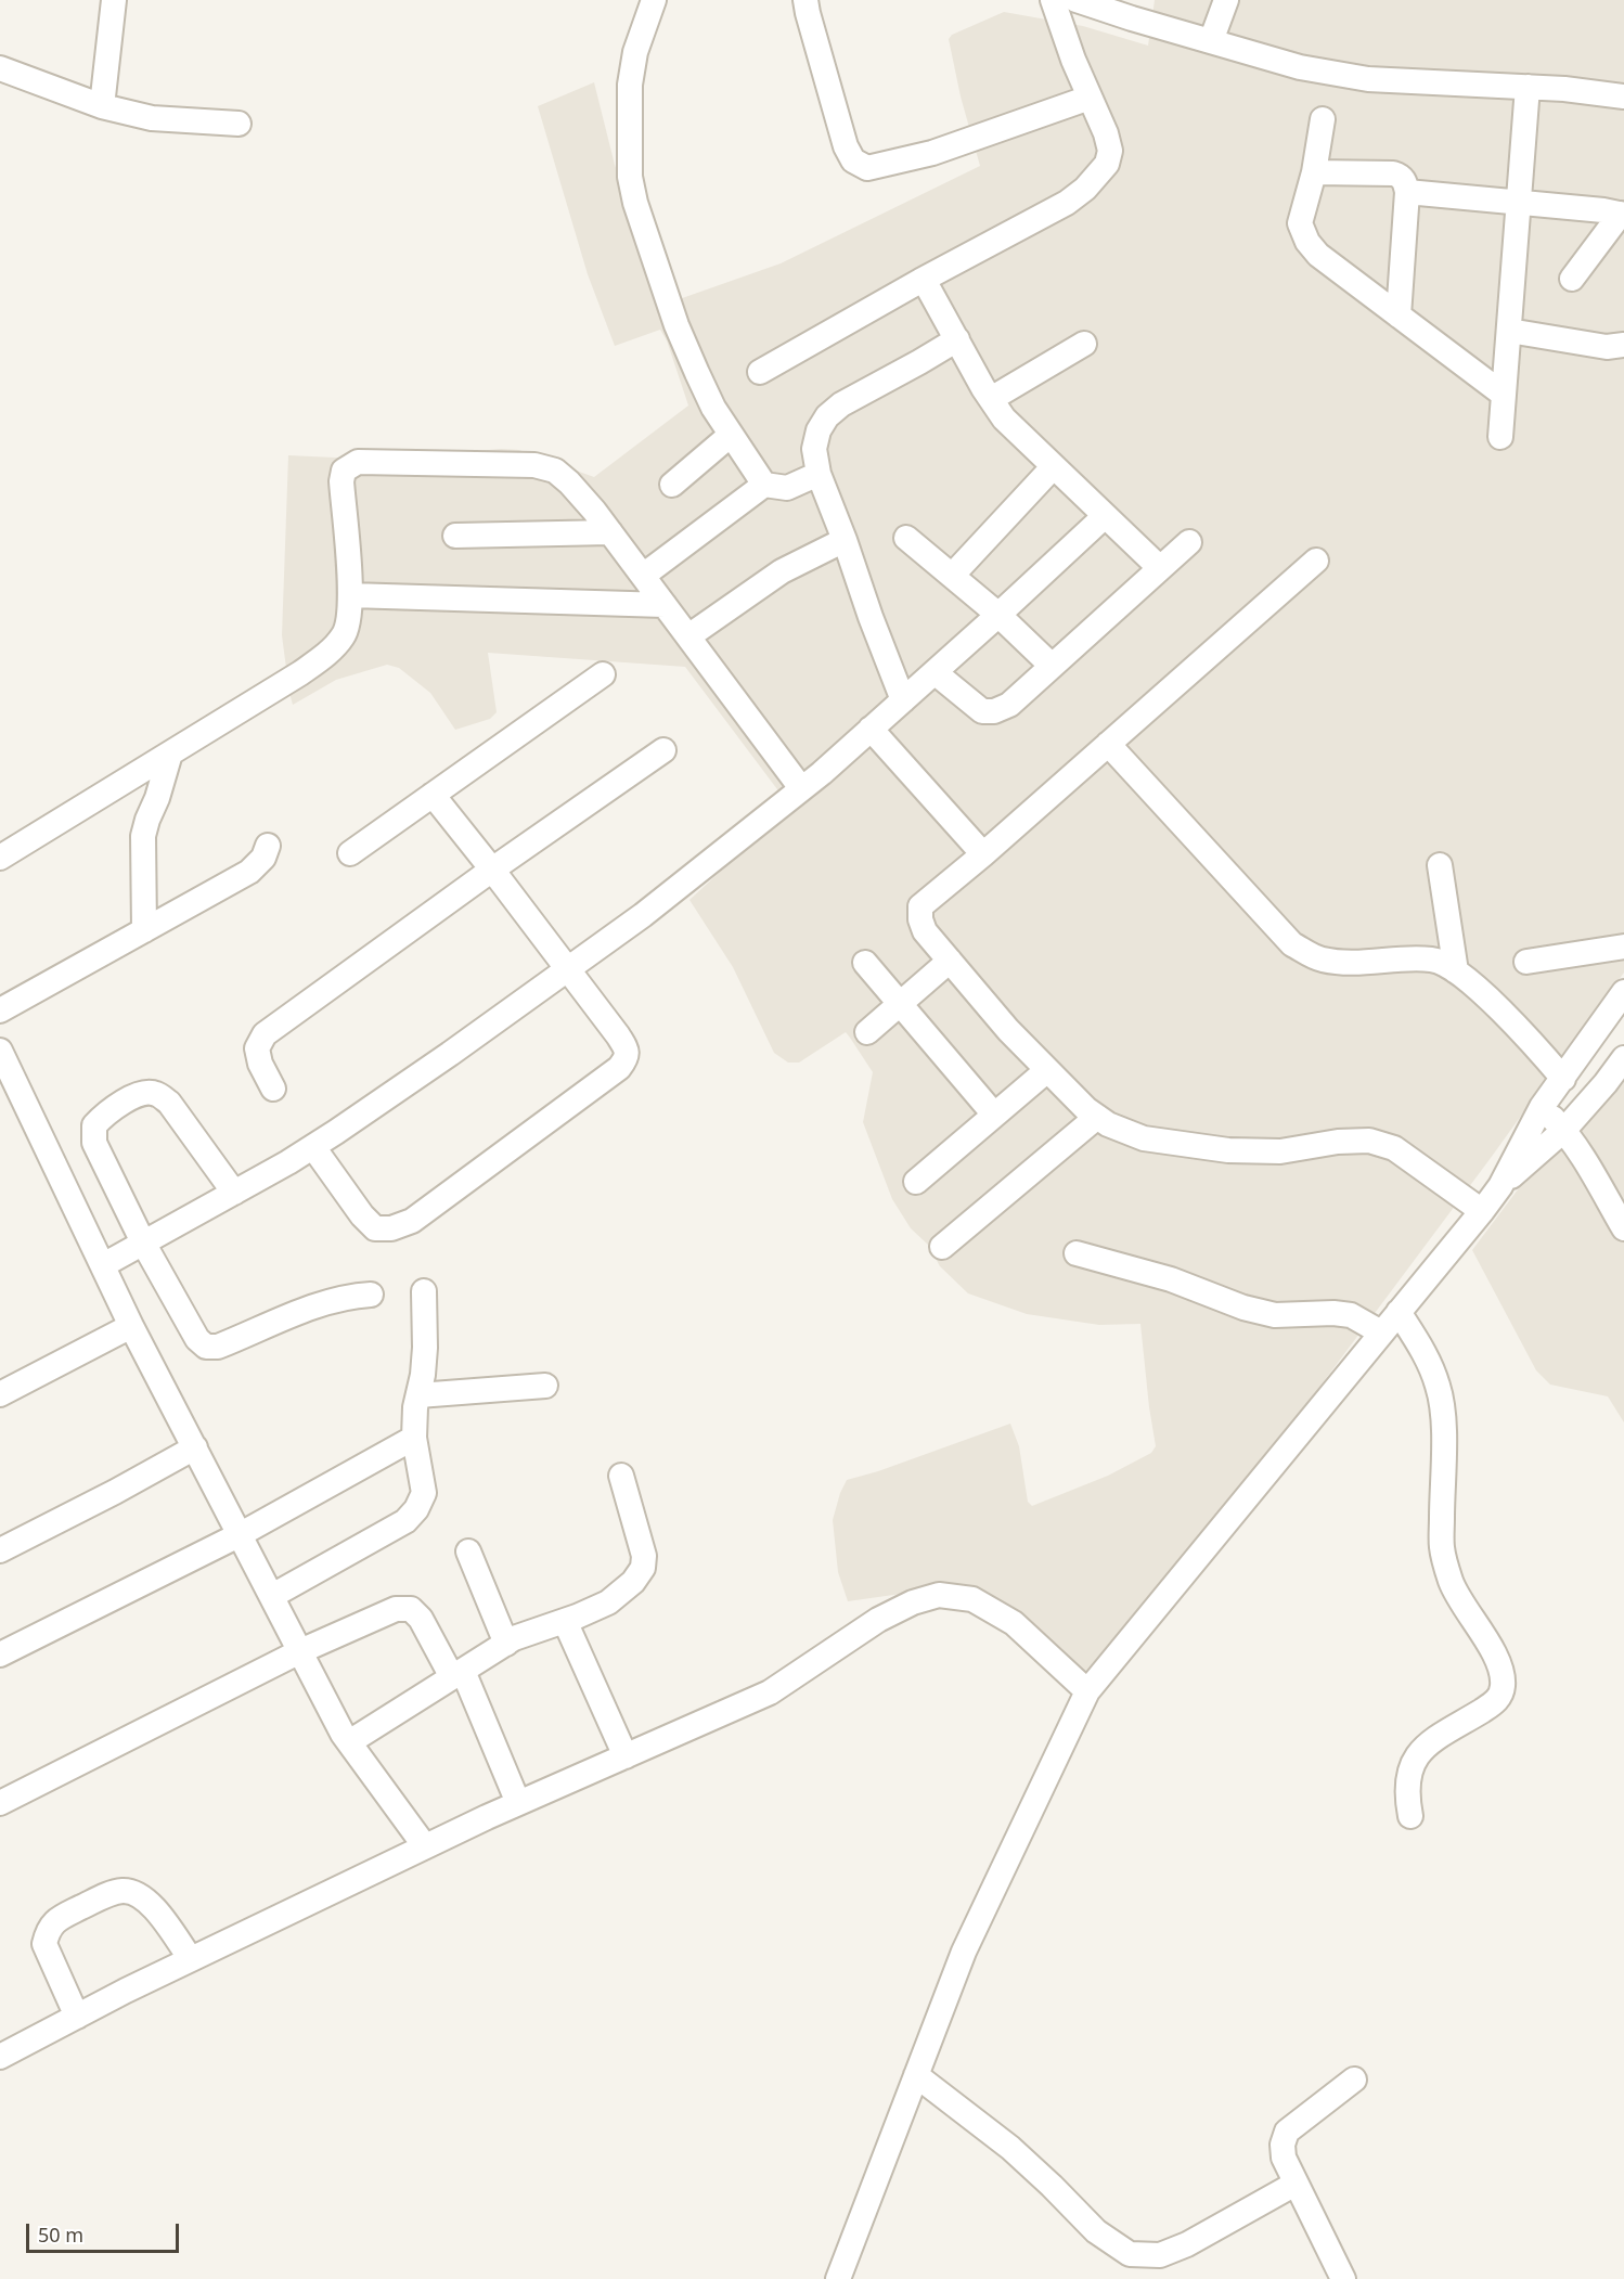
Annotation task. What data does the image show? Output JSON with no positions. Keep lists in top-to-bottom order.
{
  "scale_bar": "50 m"
}
